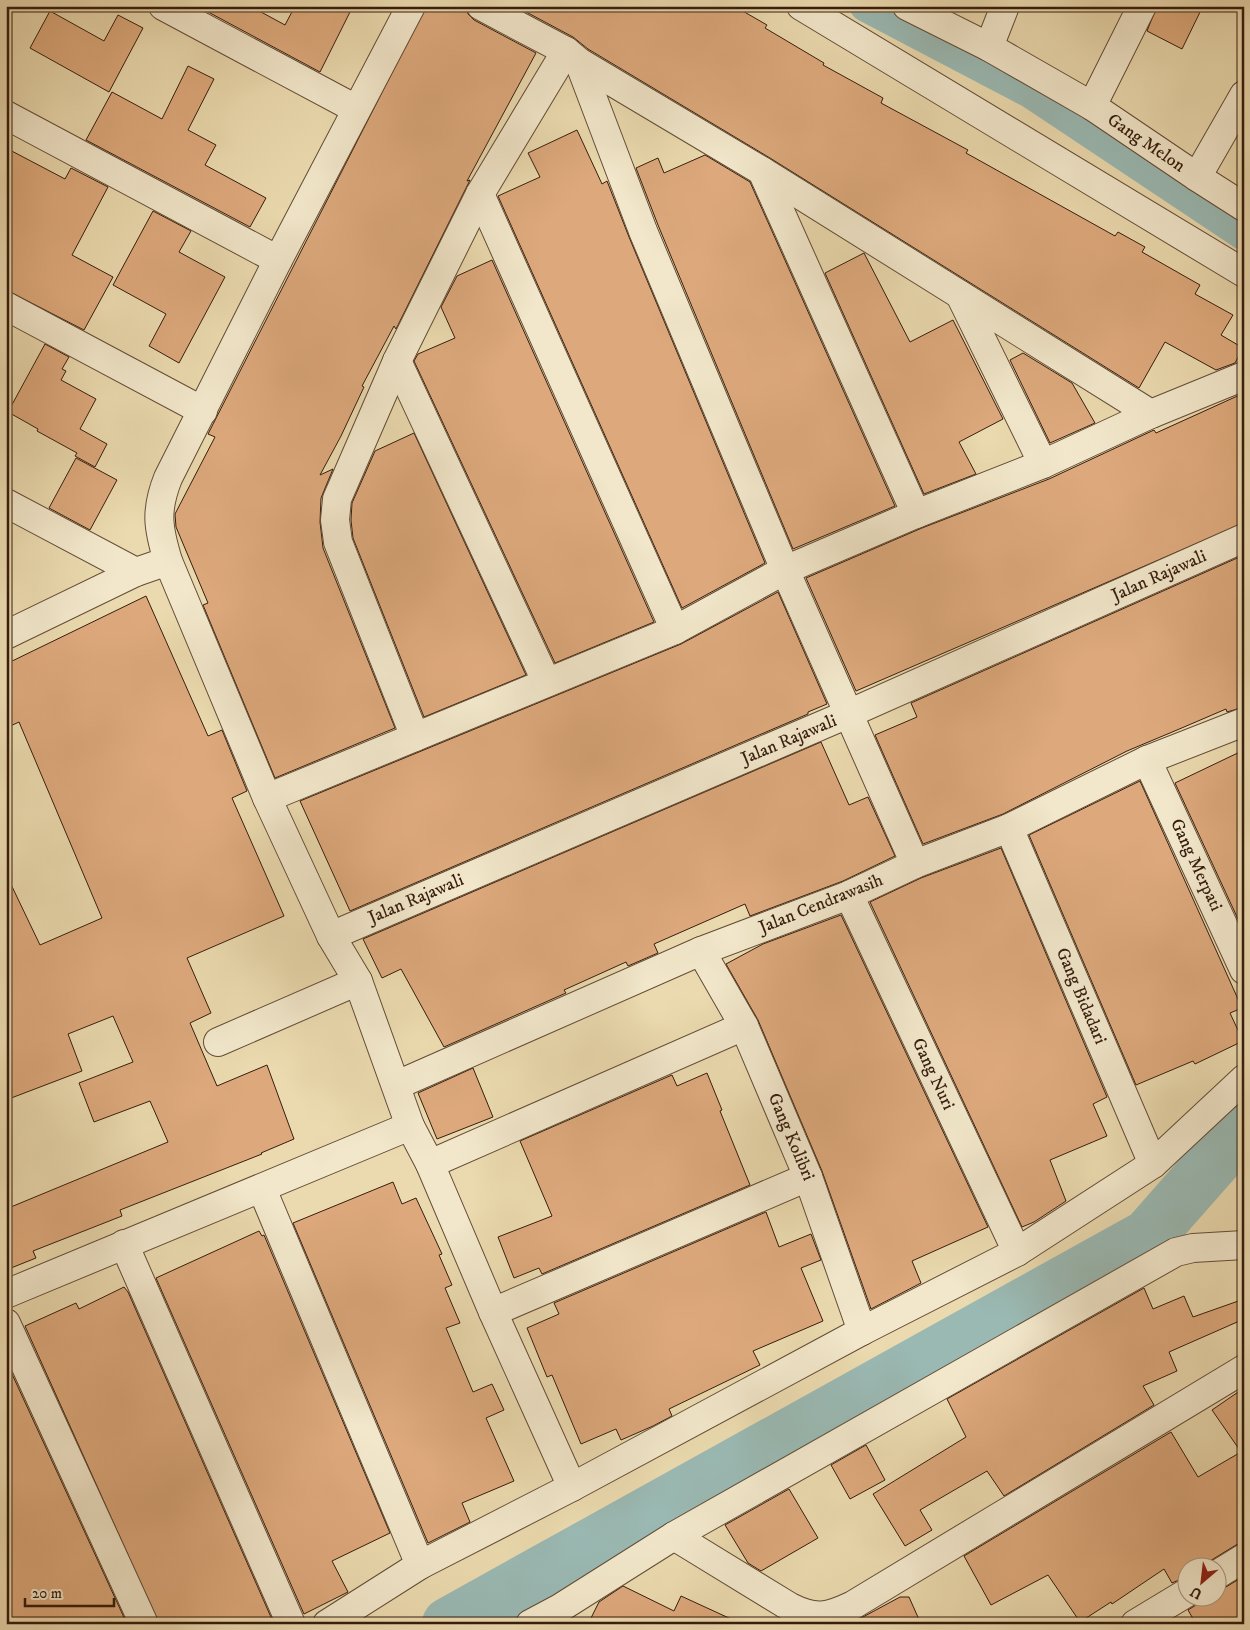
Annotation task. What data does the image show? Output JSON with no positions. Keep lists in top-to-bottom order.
{
  "streets": {
    "street": [
      "Gang Melon",
      "Jalan Rajawali",
      "Gang Merpati",
      "Jalan Cendrawasih",
      "Gang Bidadari",
      "Gang Nuri",
      "Gang Kolibri"
    ]
  },
  "crossings": [
    ["Gang Merpati", "Jalan Cendrawasih"],
    ["Jalan Cendrawasih", "Gang Bidadari"],
    ["Jalan Cendrawasih", "Gang Nuri"],
    ["Jalan Cendrawasih", "Gang Kolibri"]
  ],
  "scale_bar": "20 m",
  "north": "bottom left"
}
